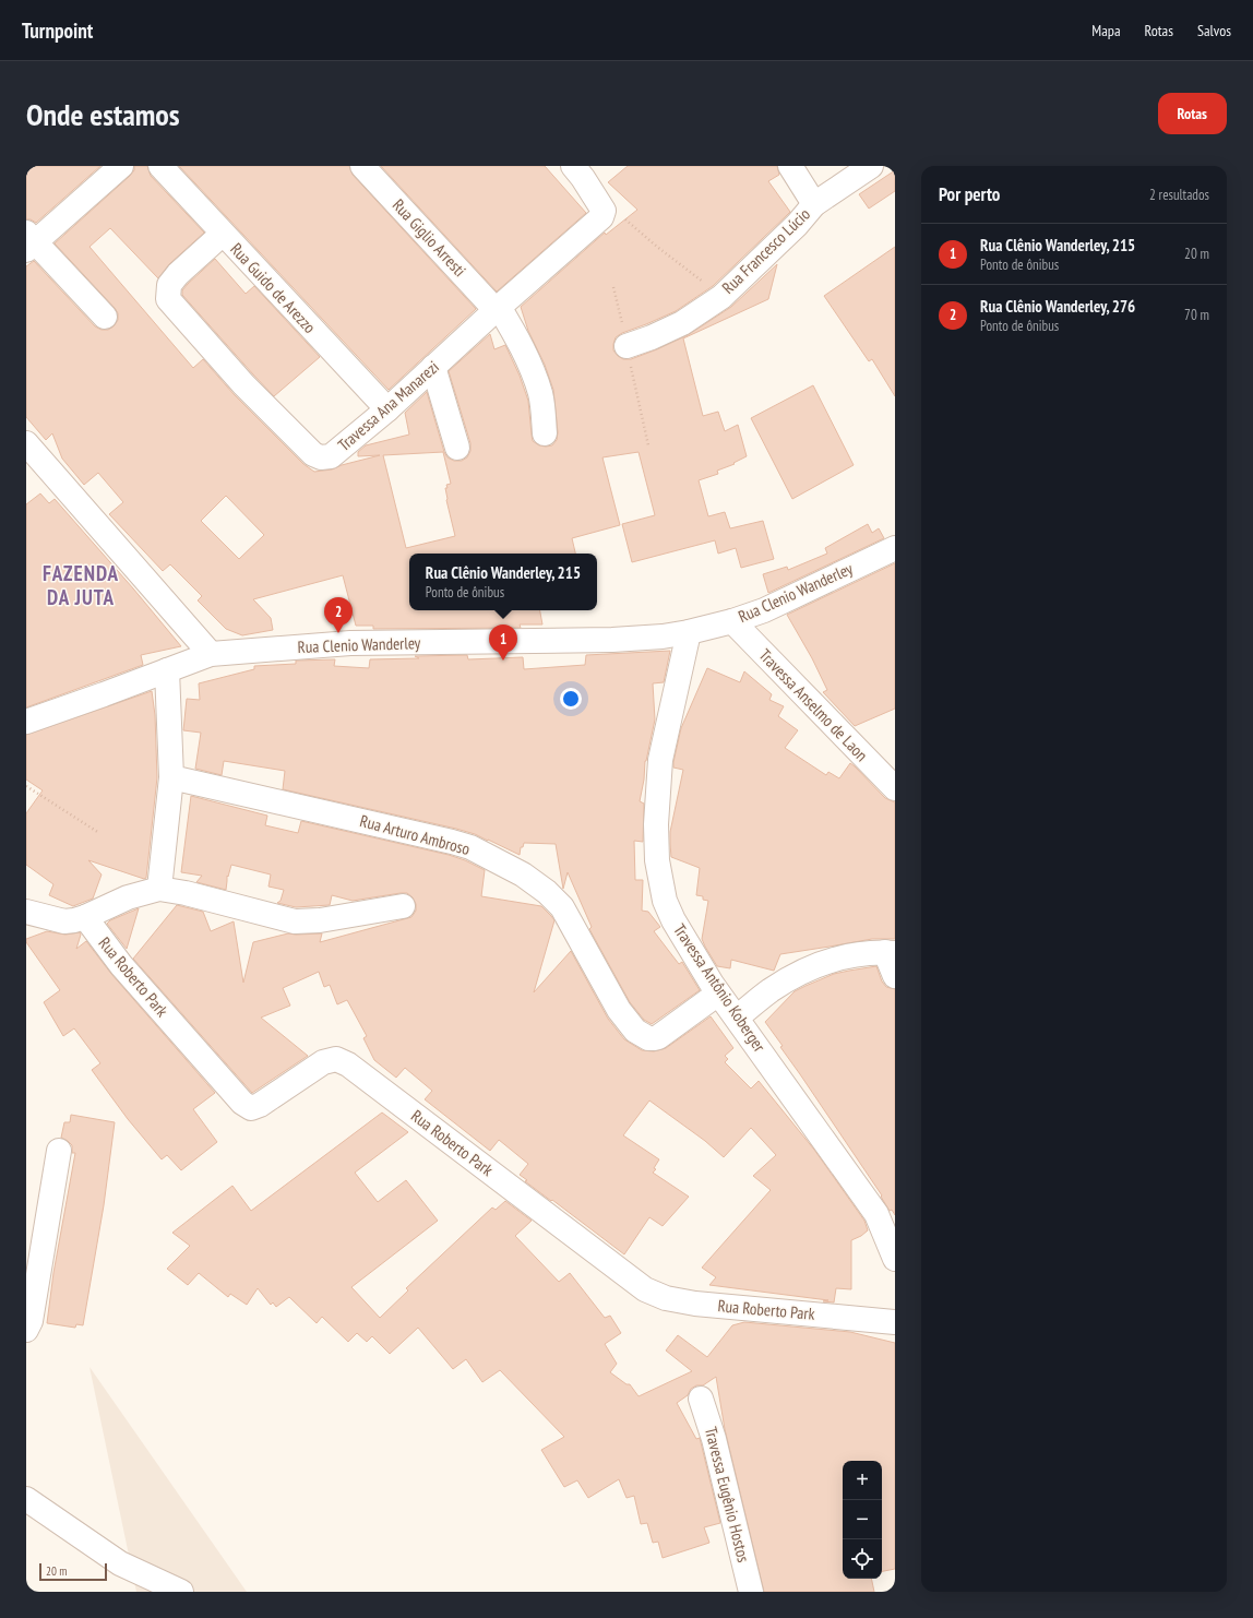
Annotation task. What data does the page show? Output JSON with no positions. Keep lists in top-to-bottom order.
{
  "streets": {
    "street": [
      "Rua Giglio Arresti",
      "Rua Francesco Lúcio",
      "Rua Guido de Arezzo",
      "Travessa Ana Manarezi",
      "Rua Clenio Wanderley",
      "Travessa Anselmo de Laon",
      "Rua Arturo Ambroso",
      "Rua Roberto Park",
      "Travessa Antônio Koberger",
      "Travessa Eugênio Hostos"
    ]
  },
  "crossings": [
    ["Rua Giglio Arresti", "Travessa Ana Manarezi"],
    ["Rua Francesco Lúcio", "Travessa Ana Manarezi"],
    ["Rua Guido de Arezzo", "Travessa Ana Manarezi"],
    ["Rua Clenio Wanderley", "Travessa Anselmo de Laon"],
    ["Rua Clenio Wanderley", "Travessa Antônio Koberger"],
    ["Rua Arturo Ambroso", "Travessa Antônio Koberger"]
  ],
  "districts": ["FAZENDA DA JUTA"],
  "scale_bar": "20 m",
  "page": {
    "header": "Turnpoint",
    "nav": ["Mapa", "Rotas", "Salvos"],
    "buttons": "Rotas",
    "title": "Onde estamos",
    "heading": ["Por perto", "2 resultados"],
    "list": [
      {
        "mark": "1",
        "name": "Rua Clênio Wanderley, 215",
        "note": "Ponto de ônibus",
        "value": "20 m"
      },
      {
        "mark": "2",
        "name": "Rua Clênio Wanderley, 276",
        "note": "Ponto de ônibus",
        "value": "70 m"
      }
    ],
    "popup": ["Rua Clênio Wanderley, 215", "Ponto de ônibus"],
    "pins": ["2", "1"],
    "map_buttons": ["+", "−"],
    "scale": "20 m"
  }
}
